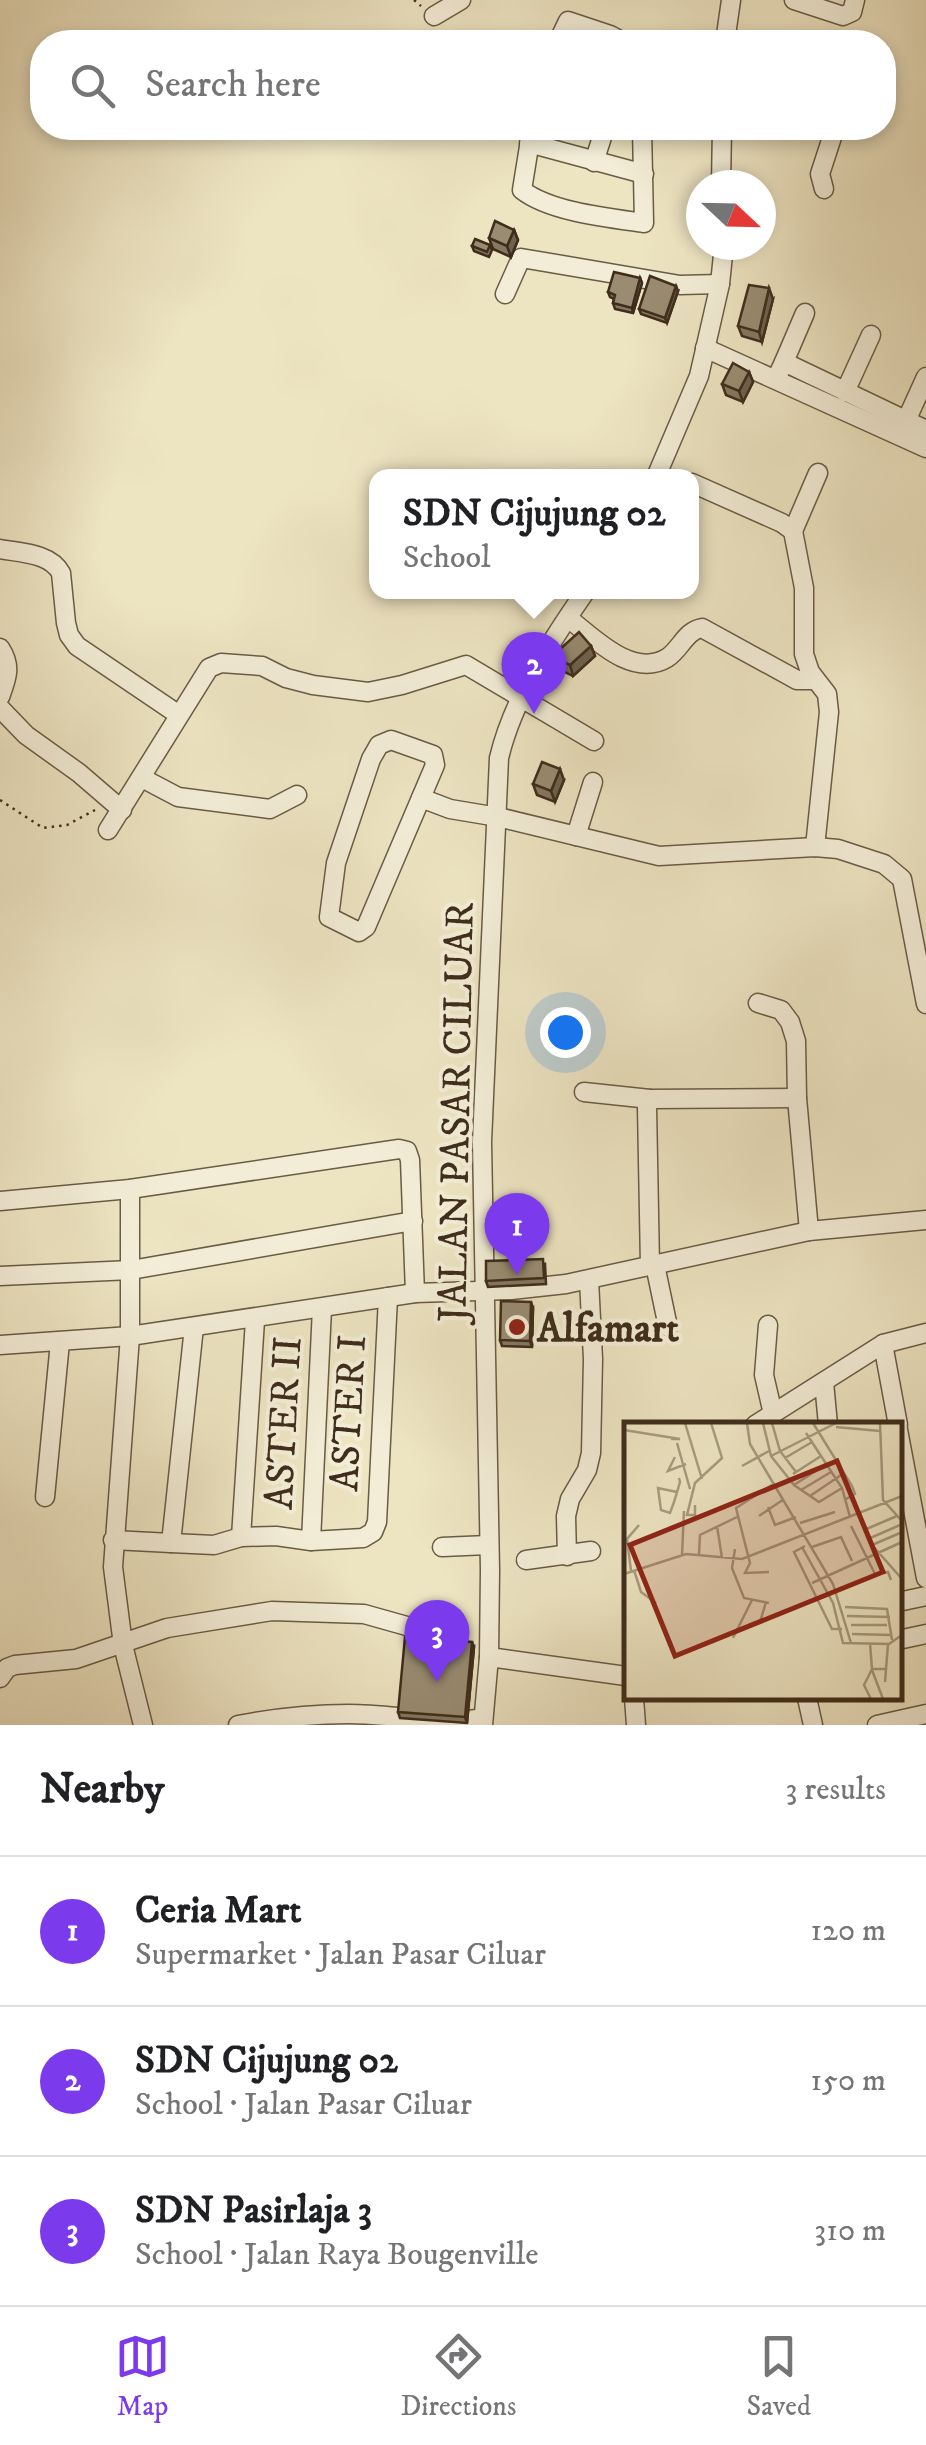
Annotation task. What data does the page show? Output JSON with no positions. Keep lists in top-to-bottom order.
{
  "streets": {
    "street": ["JALAN PASAR CILUAR", "ASTER I", "ASTER II"]
  },
  "crossings": [
    ["ASTER I", "ASTER II"]
  ],
  "places": ["Alfamart"],
  "north": "right",
  "page": {
    "search": "Search here",
    "popup": ["SDN Cijujung 02", "School"],
    "pins": ["2", "1", "3"],
    "heading": ["Nearby", "3 results"],
    "list": [
      {
        "mark": "1",
        "name": "Ceria Mart",
        "note": "Supermarket · Jalan Pasar Ciluar",
        "value": "120 m"
      },
      {
        "mark": "2",
        "name": "SDN Cijujung 02",
        "note": "School · Jalan Pasar Ciluar",
        "value": "150 m"
      },
      {
        "mark": "3",
        "name": "SDN Pasirlaja 3",
        "note": "School · Jalan Raya Bougenville",
        "value": "310 m"
      }
    ],
    "nav": ["Map", "Directions", "Saved"]
  }
}
